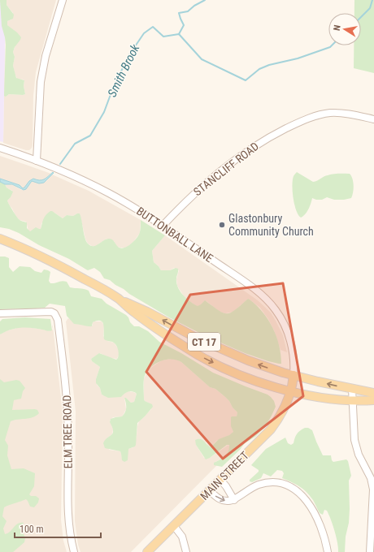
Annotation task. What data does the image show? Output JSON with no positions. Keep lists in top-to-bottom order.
{
  "streets": {
    "main road": ["CT 17", "MAIN STREET"],
    "street": ["STANCLIFF ROAD", "BUTTONBALL LANE", "ELM TREE ROAD"]
  },
  "crossings": [
    ["STANCLIFF ROAD", "BUTTONBALL LANE"],
    ["BUTTONBALL LANE", "CT 17"],
    ["BUTTONBALL LANE", "MAIN STREET"],
    ["CT 17", "MAIN STREET"]
  ],
  "water": ["Smith Brook"],
  "places": ["Glastonbury Community Church"],
  "scale_bar": "100 m",
  "north": "left"
}
